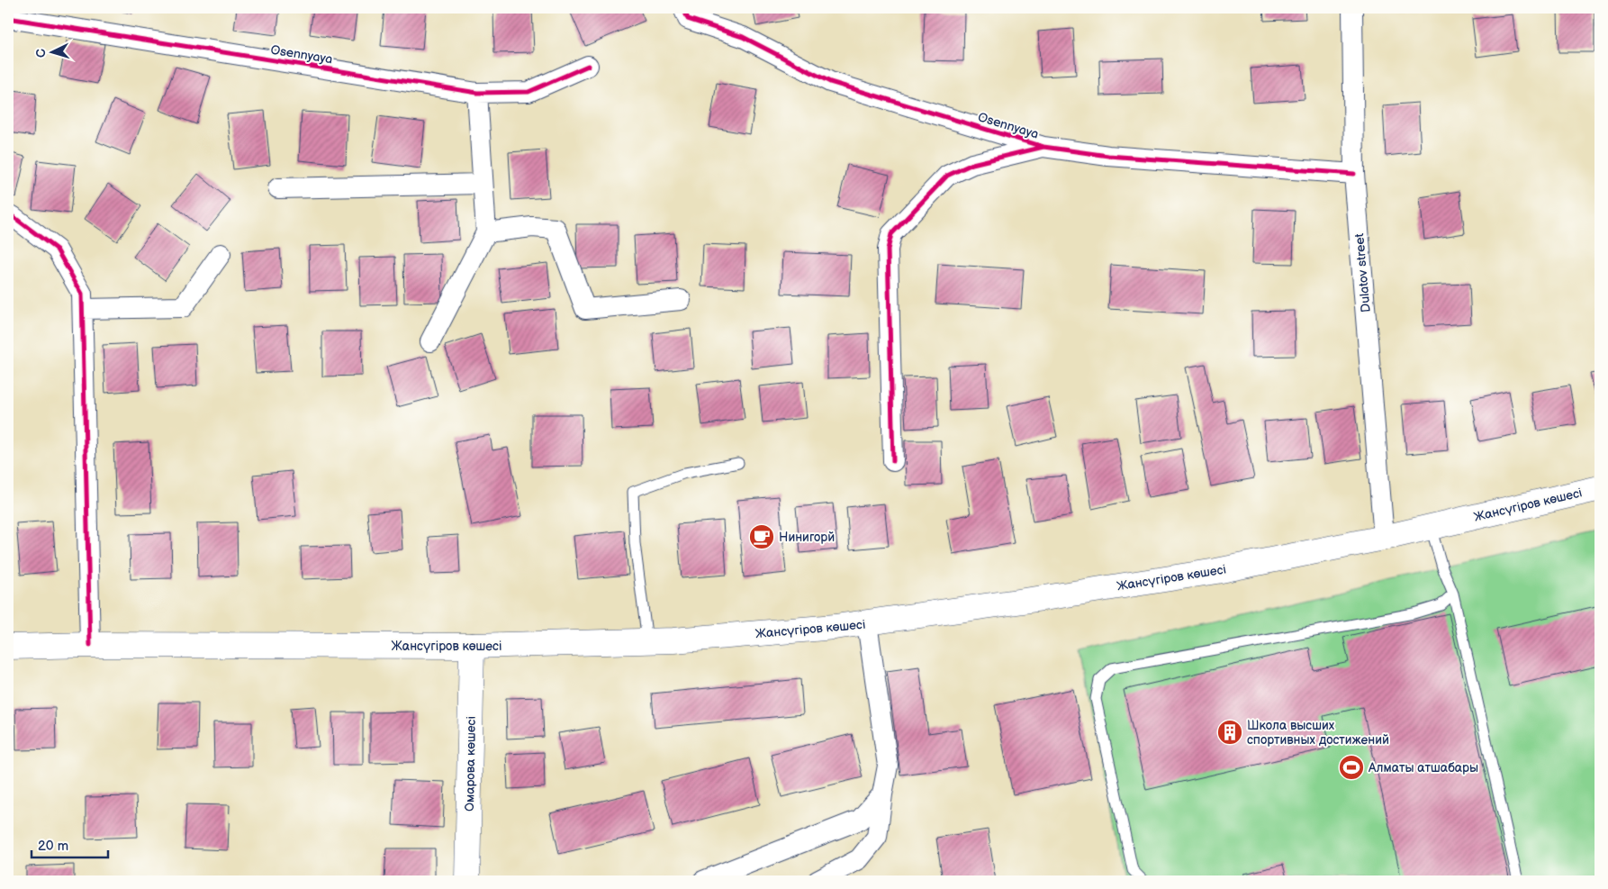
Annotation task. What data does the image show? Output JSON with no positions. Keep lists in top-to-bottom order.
{
  "streets": {
    "main road": ["Жансүгіров көшесі", "Омарова көшесі"],
    "street": ["Osennyaya", "Dulatov street"]
  },
  "crossings": [
    ["Osennyaya", "Dulatov street"],
    ["Dulatov street", "Жансүгіров көшесі"],
    ["Жансүгіров көшесі", "Омарова көшесі"]
  ],
  "places": {
    "cafe": ["Нинигорй"],
    "building": ["Школа высших спортивных достижений"],
    "sports": ["Алматы атшабары"]
  },
  "scale_bar": "20 m",
  "north": "left"
}
